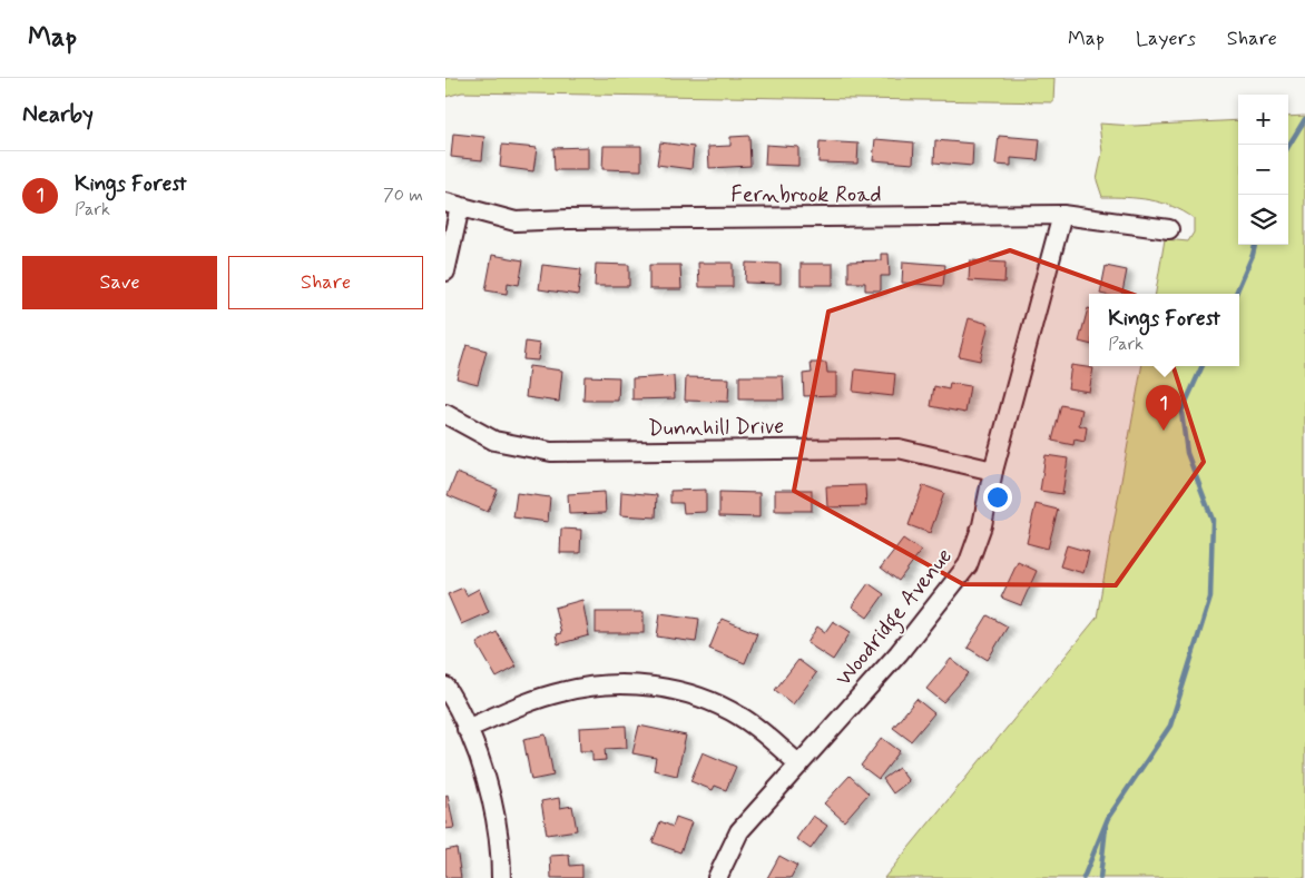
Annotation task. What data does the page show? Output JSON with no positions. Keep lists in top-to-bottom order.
{
  "streets": {
    "street": ["Fernbrook Road", "Dunnhill Drive", "Woodridge Avenue"]
  },
  "crossings": [
    ["Fernbrook Road", "Woodridge Avenue"],
    ["Dunnhill Drive", "Woodridge Avenue"]
  ],
  "page": {
    "header": "Map",
    "nav": ["Map", "Layers", "Share"],
    "heading": "Nearby",
    "map_buttons": ["+", "−"],
    "list": [
      {
        "mark": "1",
        "name": "Kings Forest",
        "note": "Park",
        "value": "70 m"
      }
    ],
    "buttons": ["Save", "Share"],
    "popup": ["Kings Forest", "Park"],
    "pins": "1"
  }
}
